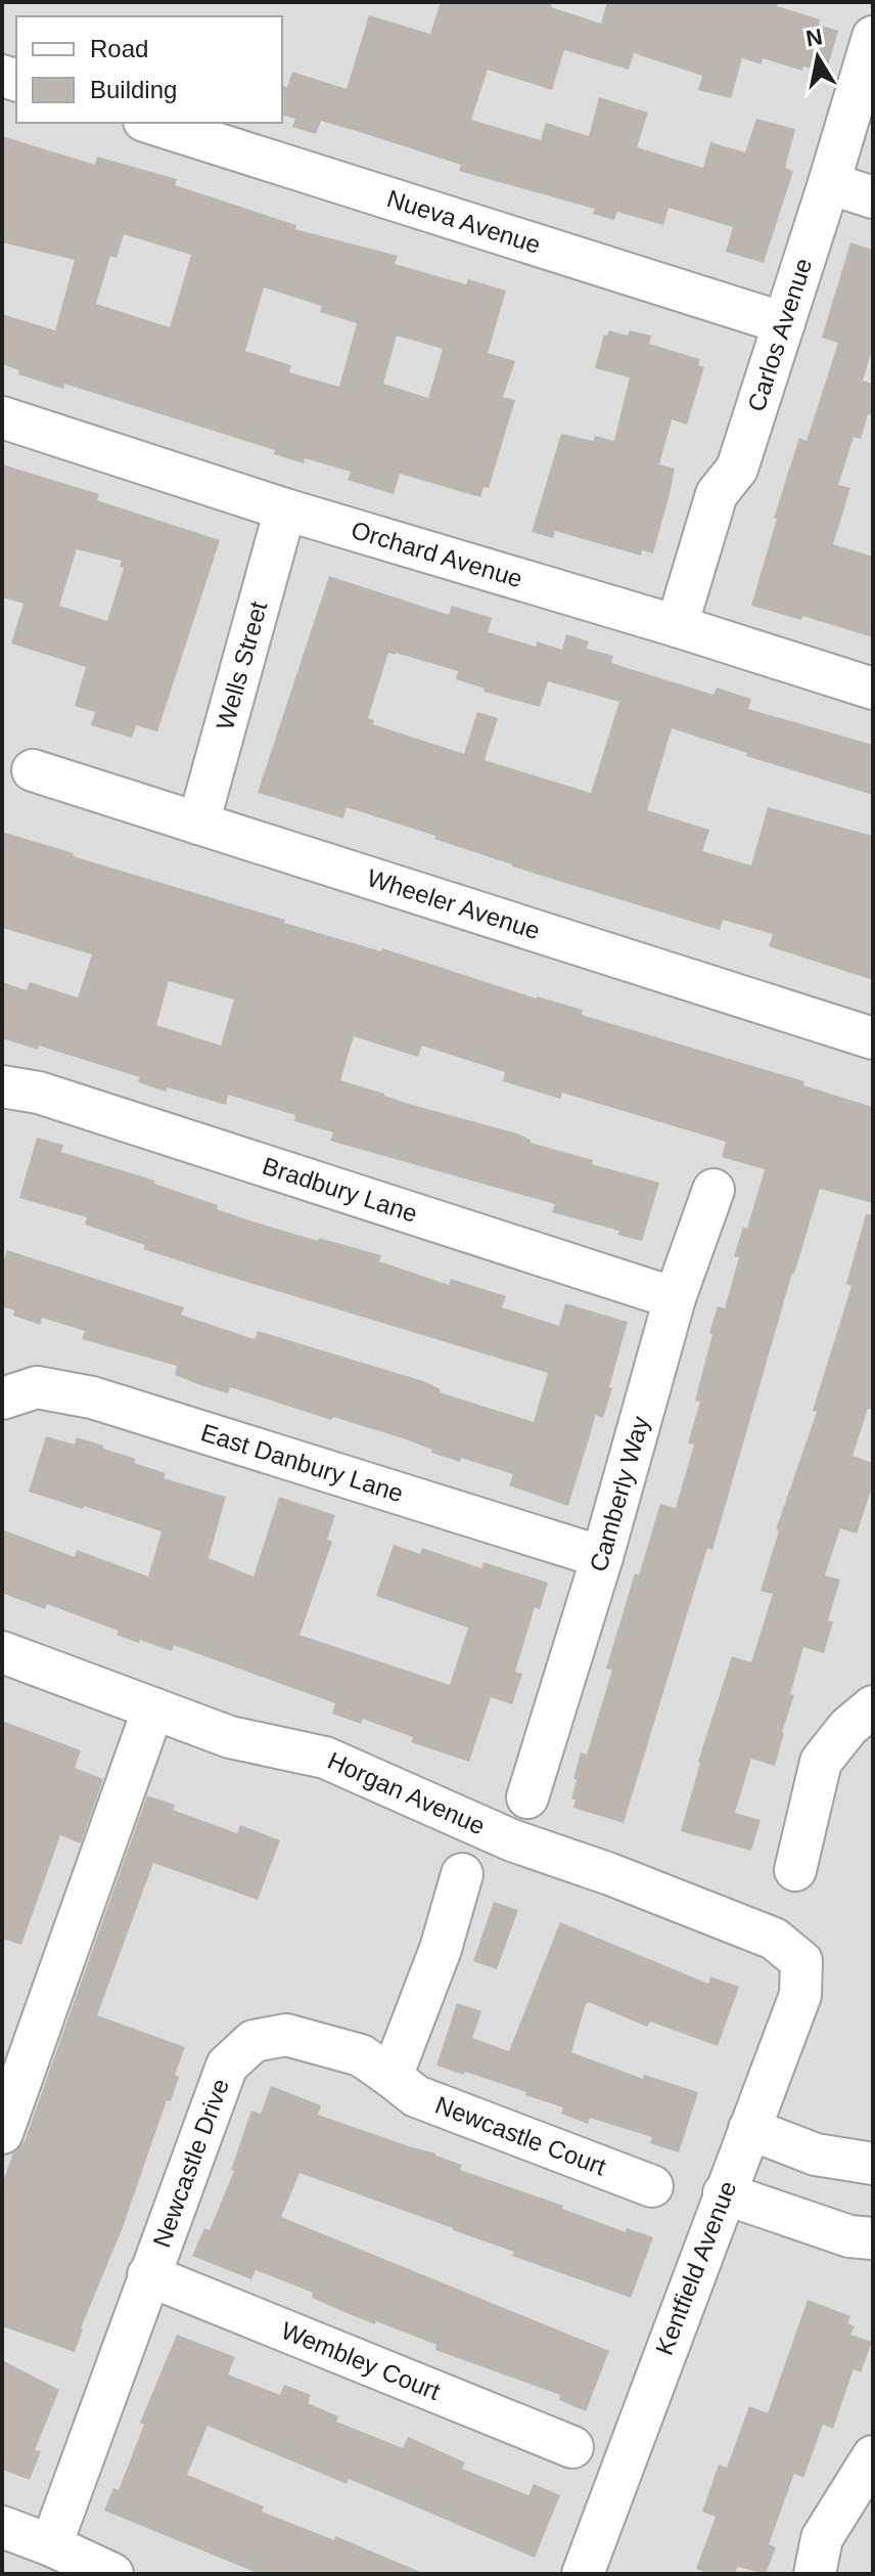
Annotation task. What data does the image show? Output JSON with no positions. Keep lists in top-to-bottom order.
{
  "streets": {
    "street": [
      "Nueva Avenue",
      "Carlos Avenue",
      "Orchard Avenue",
      "Wells Street",
      "Wheeler Avenue",
      "Bradbury Lane",
      "East Danbury Lane",
      "Camberly Way",
      "Horgan Avenue",
      "Newcastle Court",
      "Newcastle Drive",
      "Kentfield Avenue",
      "Wembley Court"
    ]
  },
  "crossings": [
    ["Nueva Avenue", "Carlos Avenue"],
    ["Carlos Avenue", "Orchard Avenue"],
    ["Orchard Avenue", "Wells Street"],
    ["Wells Street", "Wheeler Avenue"],
    ["Bradbury Lane", "Camberly Way"],
    ["East Danbury Lane", "Camberly Way"],
    ["Horgan Avenue", "Kentfield Avenue"],
    ["Newcastle Court", "Newcastle Drive"],
    ["Newcastle Drive", "Wembley Court"]
  ],
  "legend": ["Road", "Building"],
  "north": "top"
}
